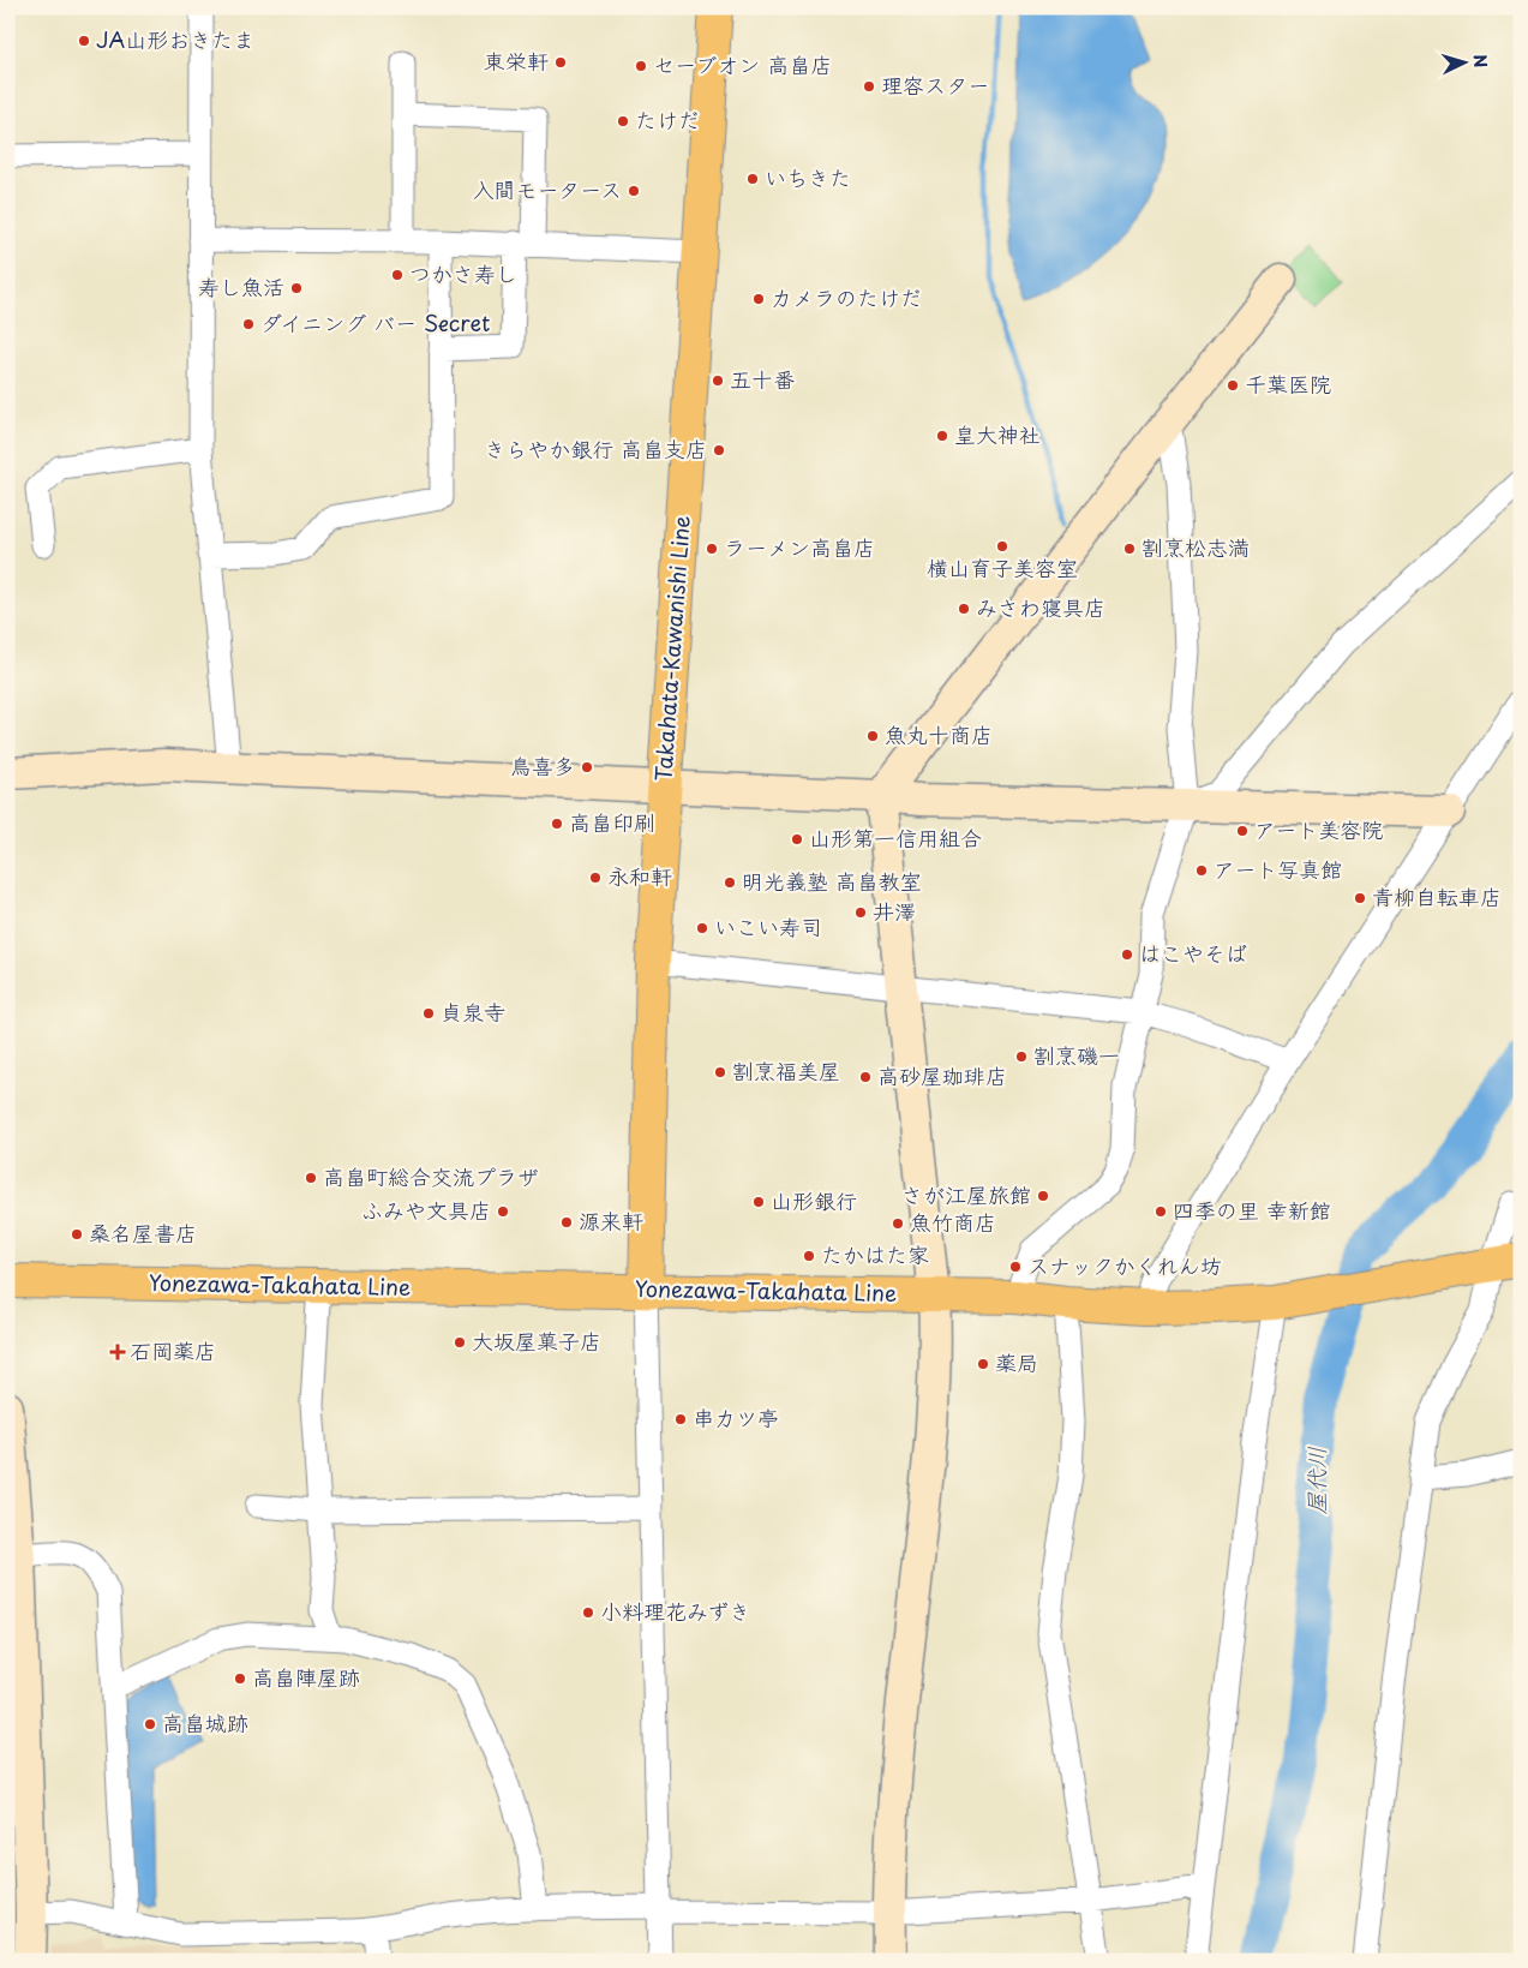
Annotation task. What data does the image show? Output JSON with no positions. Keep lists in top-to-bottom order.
{
  "streets": {
    "main road": ["Takahata-Kawanishi Line", "Yonezawa-Takahata Line"]
  },
  "crossings": [
    ["Takahata-Kawanishi Line", "Yonezawa-Takahata Line"]
  ],
  "water": ["屋代川"],
  "places": {
    "other": [
      "JA山形おきたま",
      "東栄軒",
      "セーブオン 高畠店",
      "理容スター",
      "たけだ",
      "いちきた",
      "入間モータース",
      "つかさ寿し",
      "寿し魚活",
      "カメラのたけだ",
      "ダイニング バー Secret",
      "五十番",
      "千葉医院",
      "皇大神社",
      "きらやか銀行 高畠支店",
      "横山育子美容室",
      "ラーメン高畠店",
      "割烹松志満",
      "みさわ寝具店",
      "魚丸十商店",
      "鳥喜多",
      "高畠印刷",
      "アート美容院",
      "山形第一信用組合",
      "アート写真館",
      "永和軒",
      "明光義塾 高畠教室",
      "青柳自転車店",
      "井澤",
      "いこい寿司",
      "はこやそば",
      "貞泉寺",
      "割烹磯一",
      "割烹福美屋",
      "高砂屋珈琲店",
      "高畠町総合交流プラザ",
      "さが江屋旅館",
      "山形銀行",
      "ふみや文具店",
      "四季の里 幸新館",
      "源来軒",
      "魚竹商店",
      "桑名屋書店",
      "たかはた家",
      "スナックかくれん坊",
      "大坂屋菓子店",
      "薬局",
      "串カツ亭",
      "小料理花みずき",
      "高畠陣屋跡",
      "高畠城跡"
    ],
    "health": ["石岡薬店"]
  },
  "north": "right"
}
